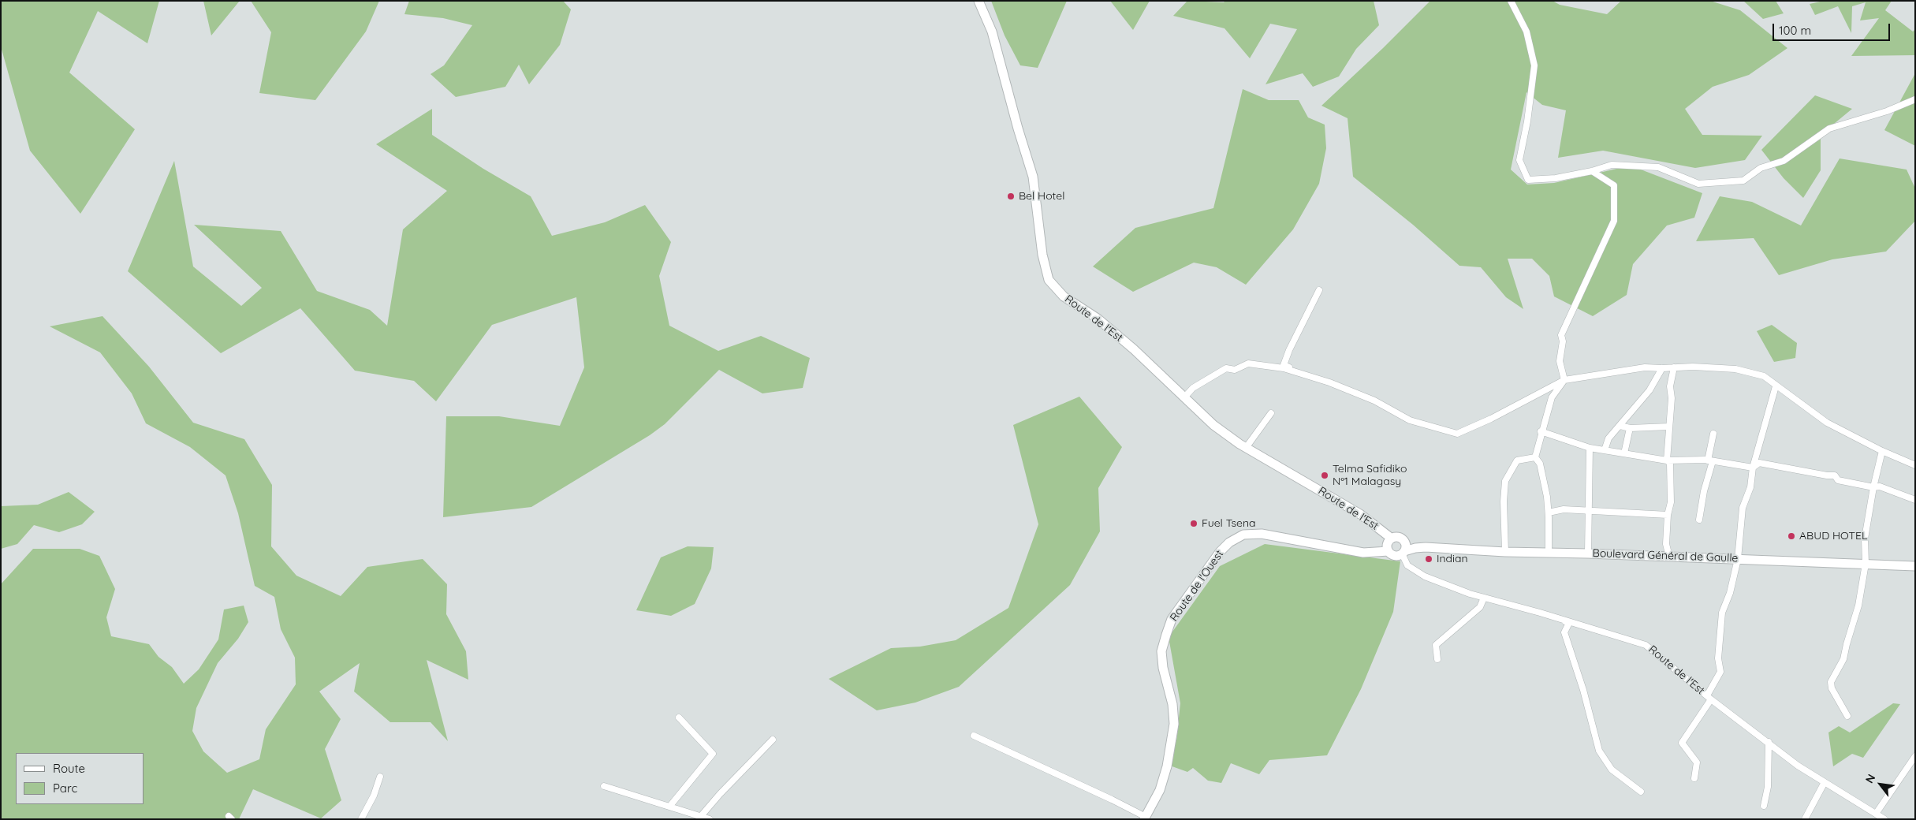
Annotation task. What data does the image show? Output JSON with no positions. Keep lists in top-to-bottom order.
{
  "streets": {
    "main road": ["Route de l'Est", "Boulevard Général de Gaulle", "Route de l'Ouest"]
  },
  "crossings": [
    ["Route de l'Est", "Boulevard Général de Gaulle"],
    ["Route de l'Est", "Route de l'Ouest"],
    ["Boulevard Général de Gaulle", "Route de l'Ouest"]
  ],
  "places": [
    "Bel Hotel",
    "Telma Safidiko N°1 Malagasy",
    "Fuel Tsena",
    "ABUD HOTEL",
    "Indian"
  ],
  "legend": ["Route", "Parc"],
  "scale_bar": "100 m",
  "north": "top left"
}
